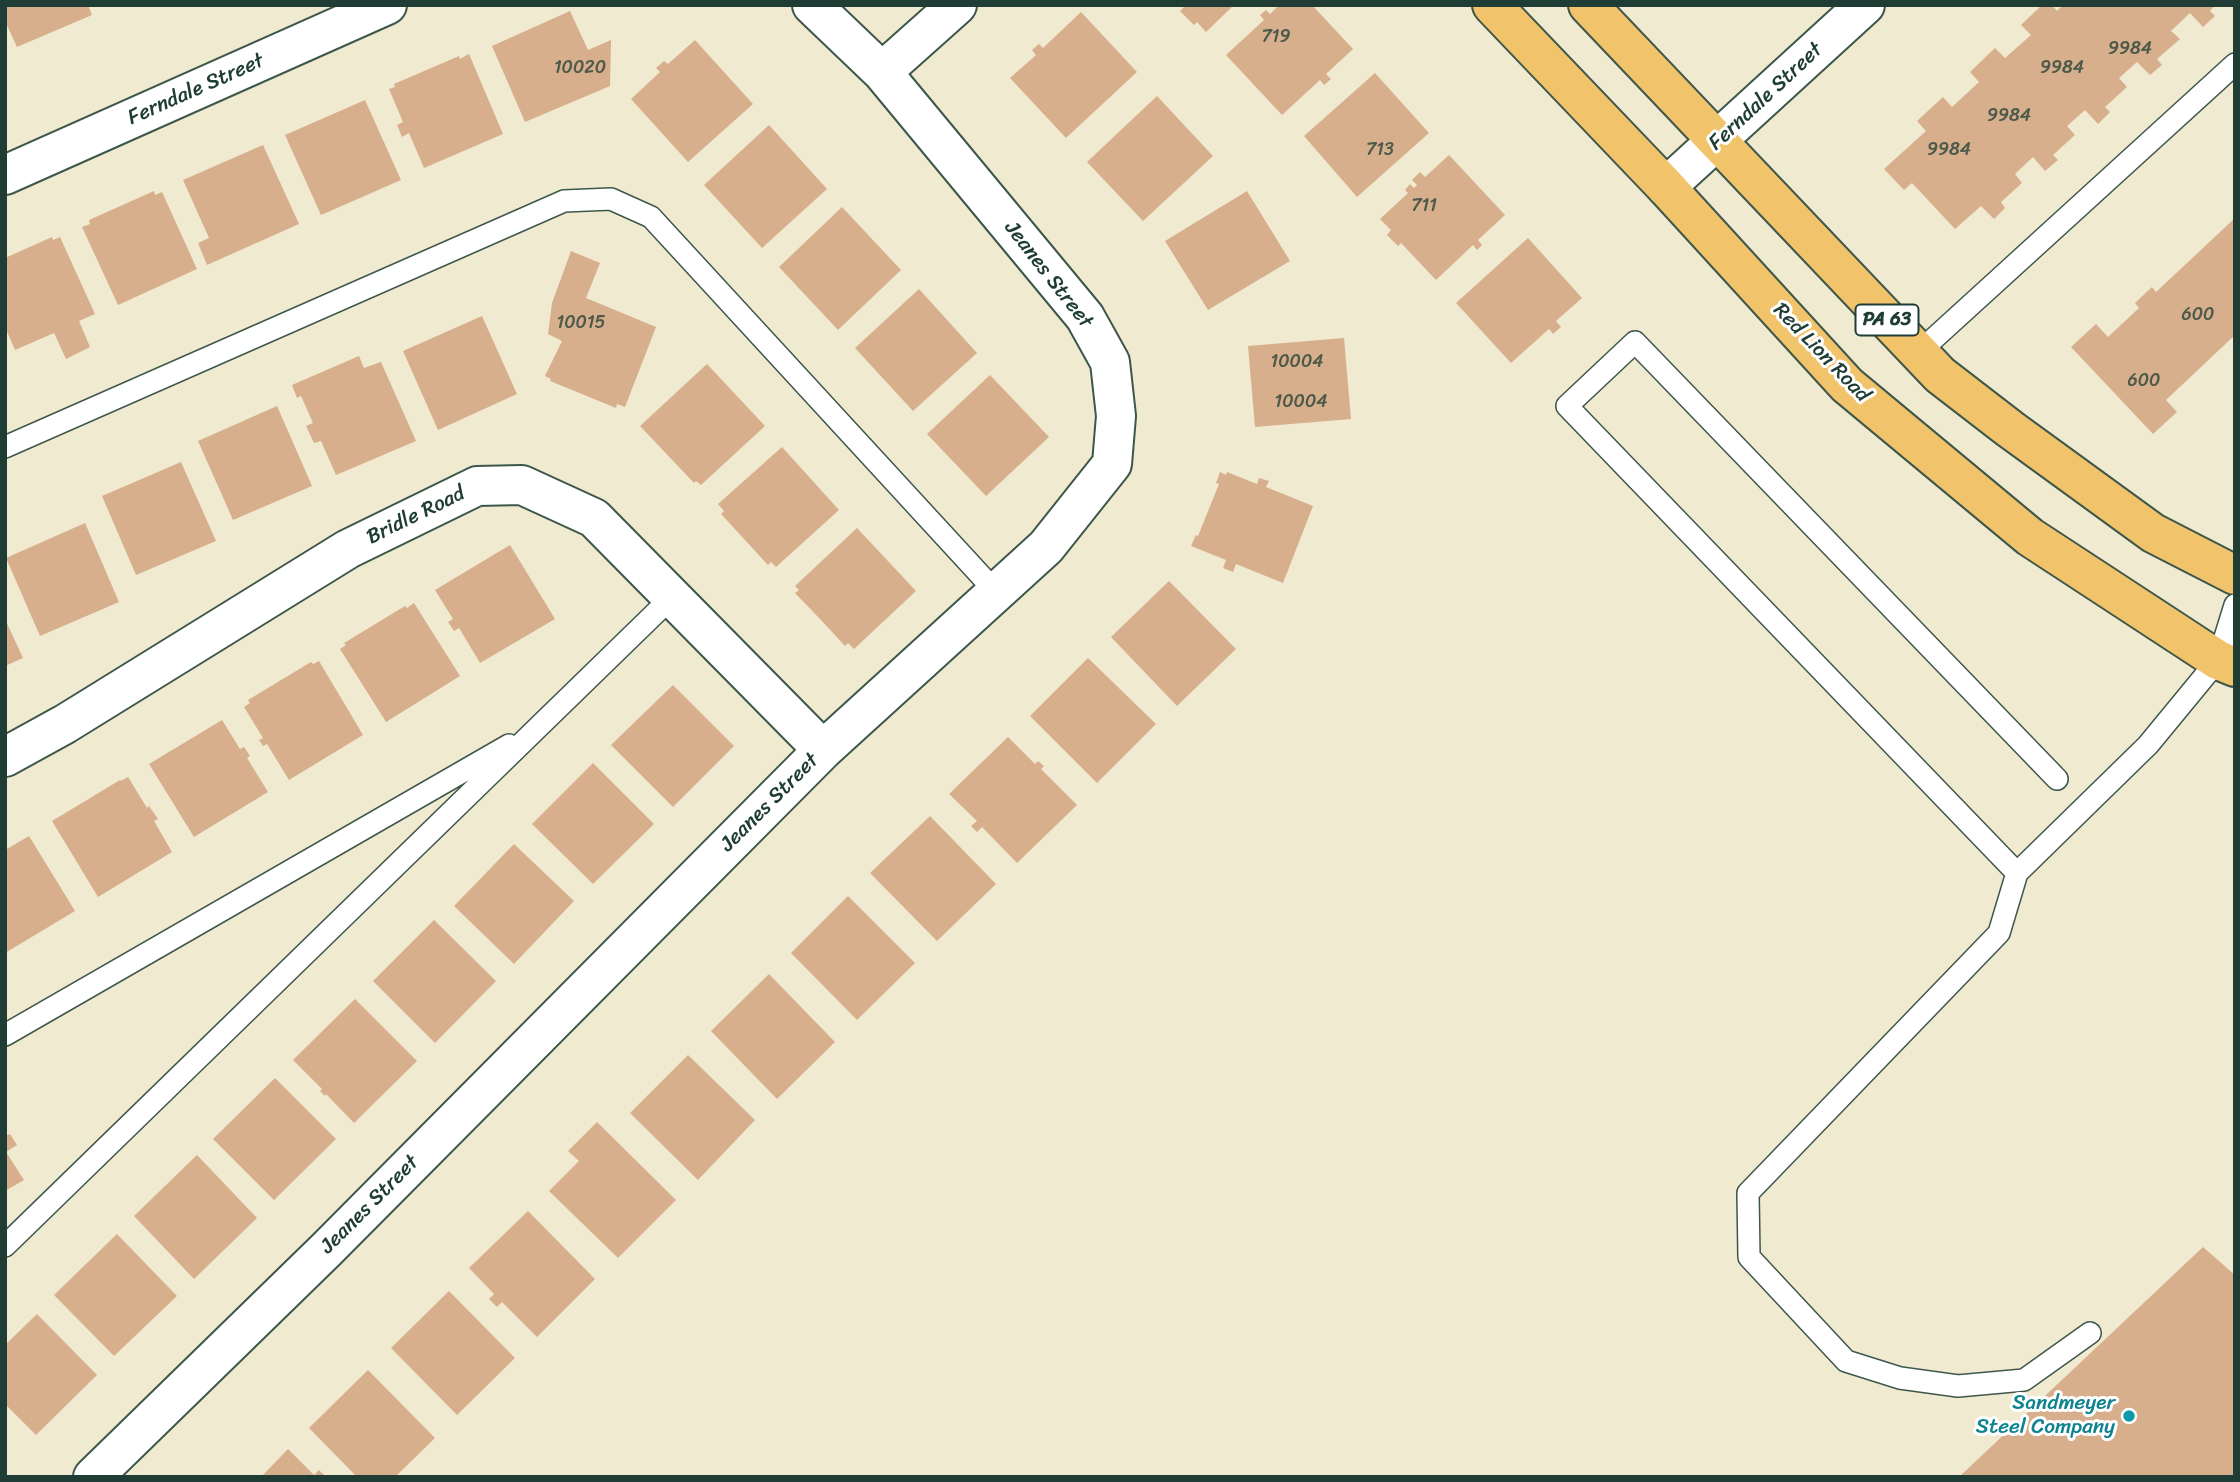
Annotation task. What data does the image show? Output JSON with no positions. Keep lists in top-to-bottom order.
{
  "streets": {
    "main road": ["PA 63", "Red Lion Road"],
    "street": ["Ferndale Street", "Jeanes Street", "Bridle Road"]
  },
  "crossings": [
    ["Ferndale Street", "PA 63"],
    ["Ferndale Street", "Red Lion Road"],
    ["Jeanes Street", "Bridle Road"]
  ],
  "places": ["Sandmeyer Steel Company"],
  "house_numbers": [
    "719",
    "9984",
    "10020",
    "9984",
    "9984",
    "713",
    "9984",
    "711",
    "600",
    "10015",
    "10004",
    "600",
    "10004"
  ]
}
